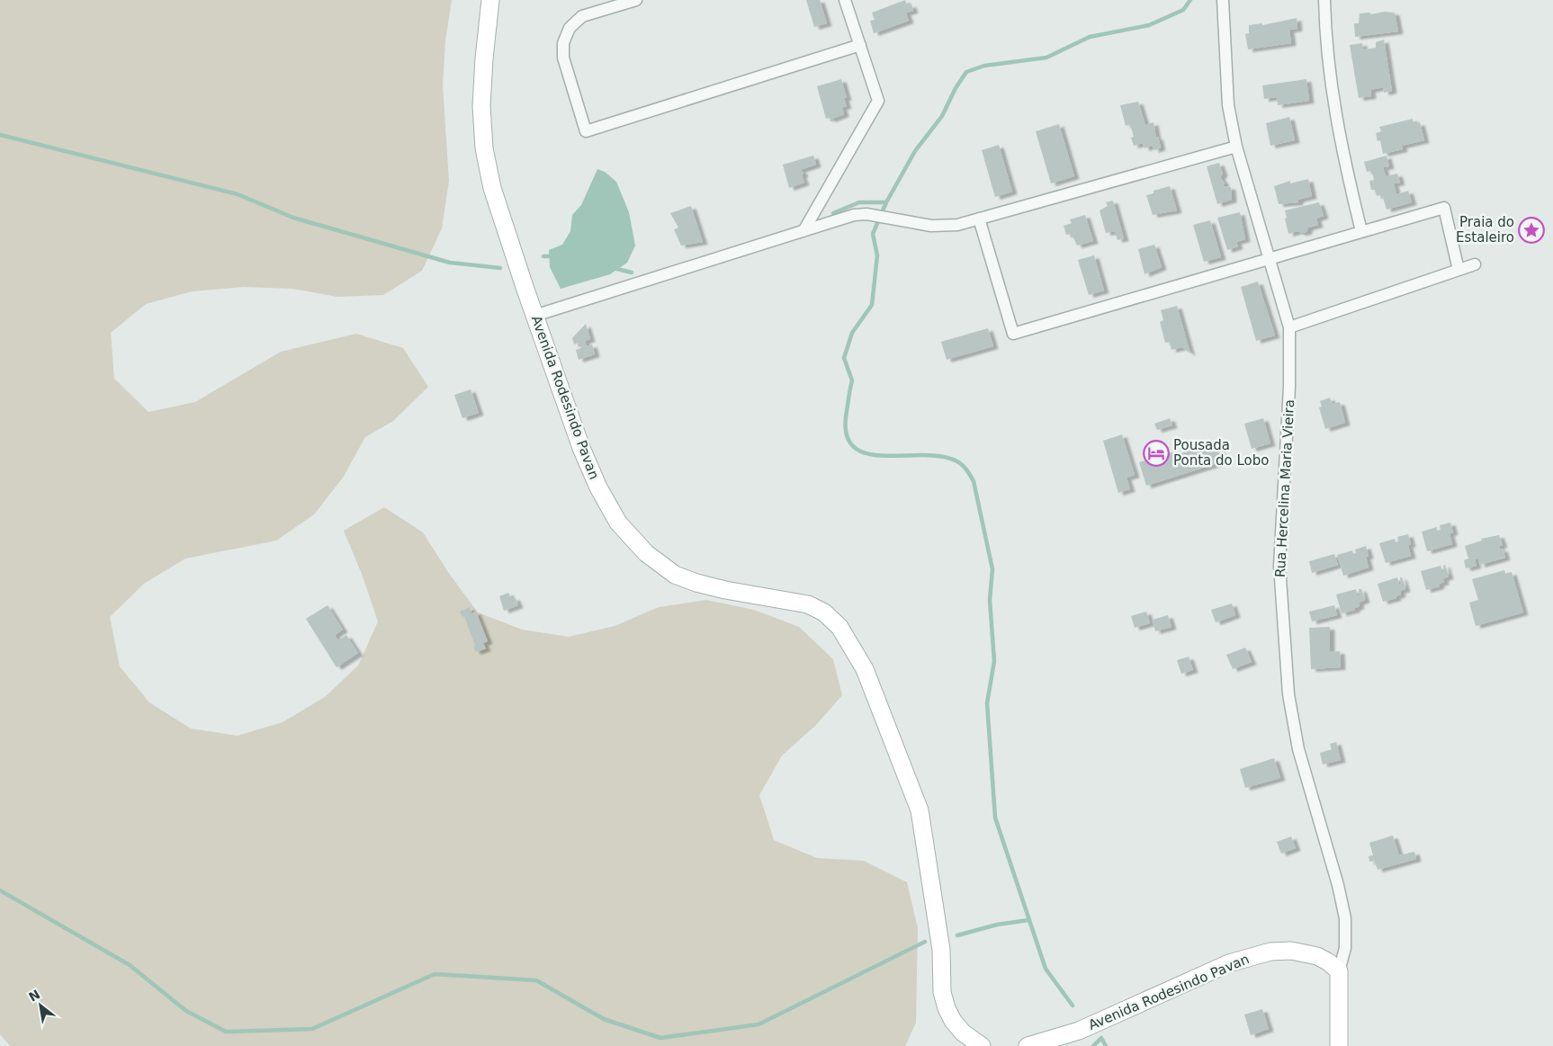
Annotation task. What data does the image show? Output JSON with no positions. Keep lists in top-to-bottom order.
{
  "streets": {
    "main road": ["Avenida Rodesindo Pavan"],
    "street": ["Rua Hercelina Maria Vieira"]
  },
  "crossings": [
    ["Avenida Rodesindo Pavan", "Rua Hercelina Maria Vieira"]
  ],
  "places": {
    "place": ["Praia do Estaleiro"],
    "hotel": ["Pousada Ponta do Lobo"]
  },
  "north": "top left"
}
